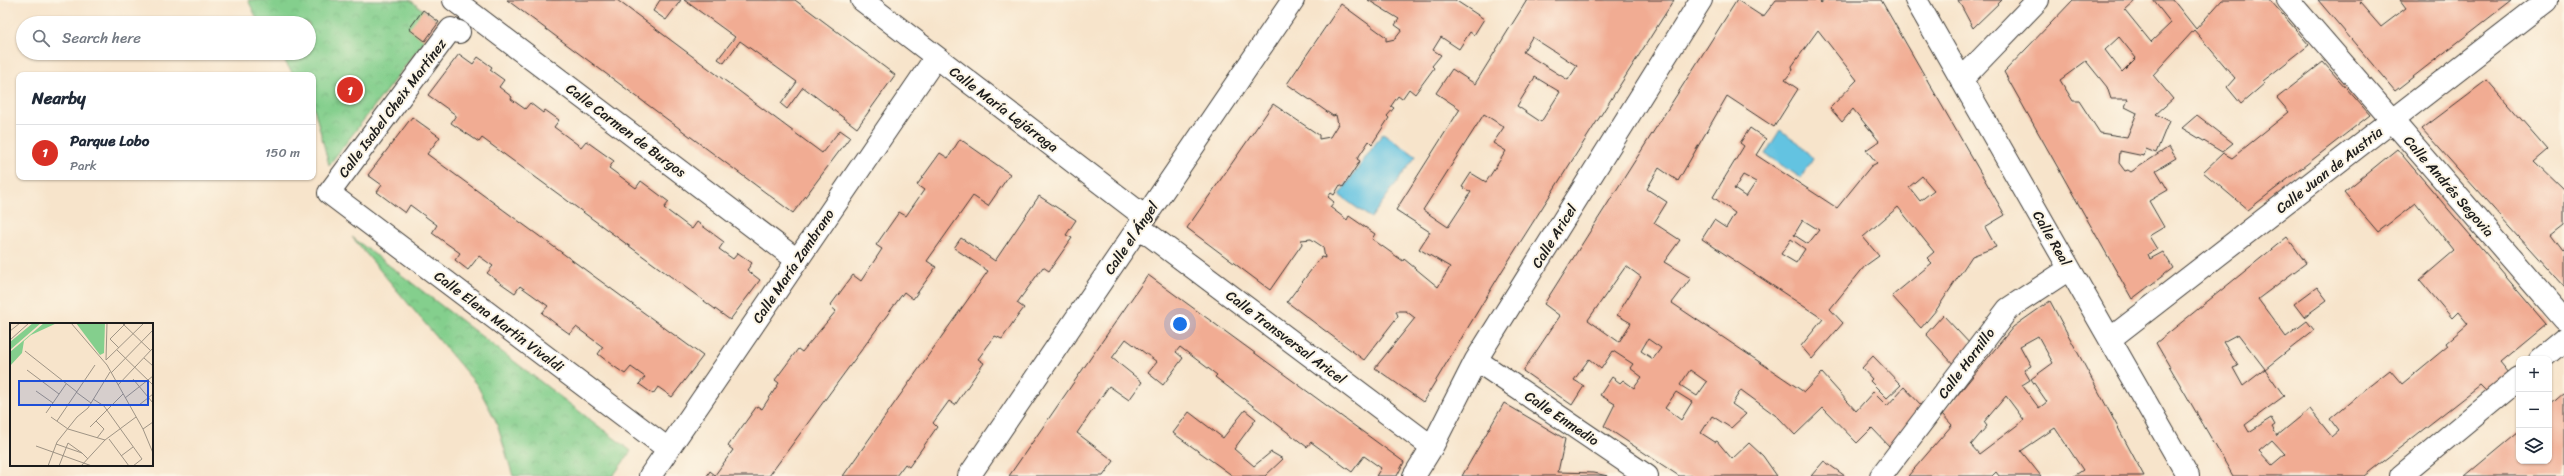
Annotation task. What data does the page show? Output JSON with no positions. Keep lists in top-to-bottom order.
{
  "streets": {
    "street": [
      "Calle Isabel Cheix Martínez",
      "Calle María Lejárraga",
      "Calle Carmen de Burgos",
      "Calle Juan de Austria",
      "Calle Andrés Segovia",
      "Calle Aricel",
      "Calle el Ángel",
      "Calle Real",
      "Calle María Zambrano",
      "Calle Elena Martín Vivaldi",
      "Calle Transversal Aricel",
      "Calle Hornillo",
      "Calle Enmedio"
    ]
  },
  "crossings": [
    ["Calle Isabel Cheix Martínez", "Calle Elena Martín Vivaldi"],
    ["Calle María Lejárraga", "Calle el Ángel"],
    ["Calle María Lejárraga", "Calle María Zambrano"],
    ["Calle María Lejárraga", "Calle Transversal Aricel"],
    ["Calle Carmen de Burgos", "Calle María Zambrano"],
    ["Calle Juan de Austria", "Calle Andrés Segovia"],
    ["Calle Juan de Austria", "Calle Real"],
    ["Calle Aricel", "Calle Transversal Aricel"],
    ["Calle Aricel", "Calle Enmedio"],
    ["Calle el Ángel", "Calle Transversal Aricel"],
    ["Calle Real", "Calle Hornillo"],
    ["Calle María Zambrano", "Calle Elena Martín Vivaldi"]
  ],
  "page": {
    "search": "Search here",
    "heading": "Nearby",
    "pins": "1",
    "list": [
      {
        "mark": "1",
        "name": "Parque Lobo",
        "note": "Park",
        "value": "150 m"
      }
    ],
    "map_buttons": ["+", "−"]
  }
}
